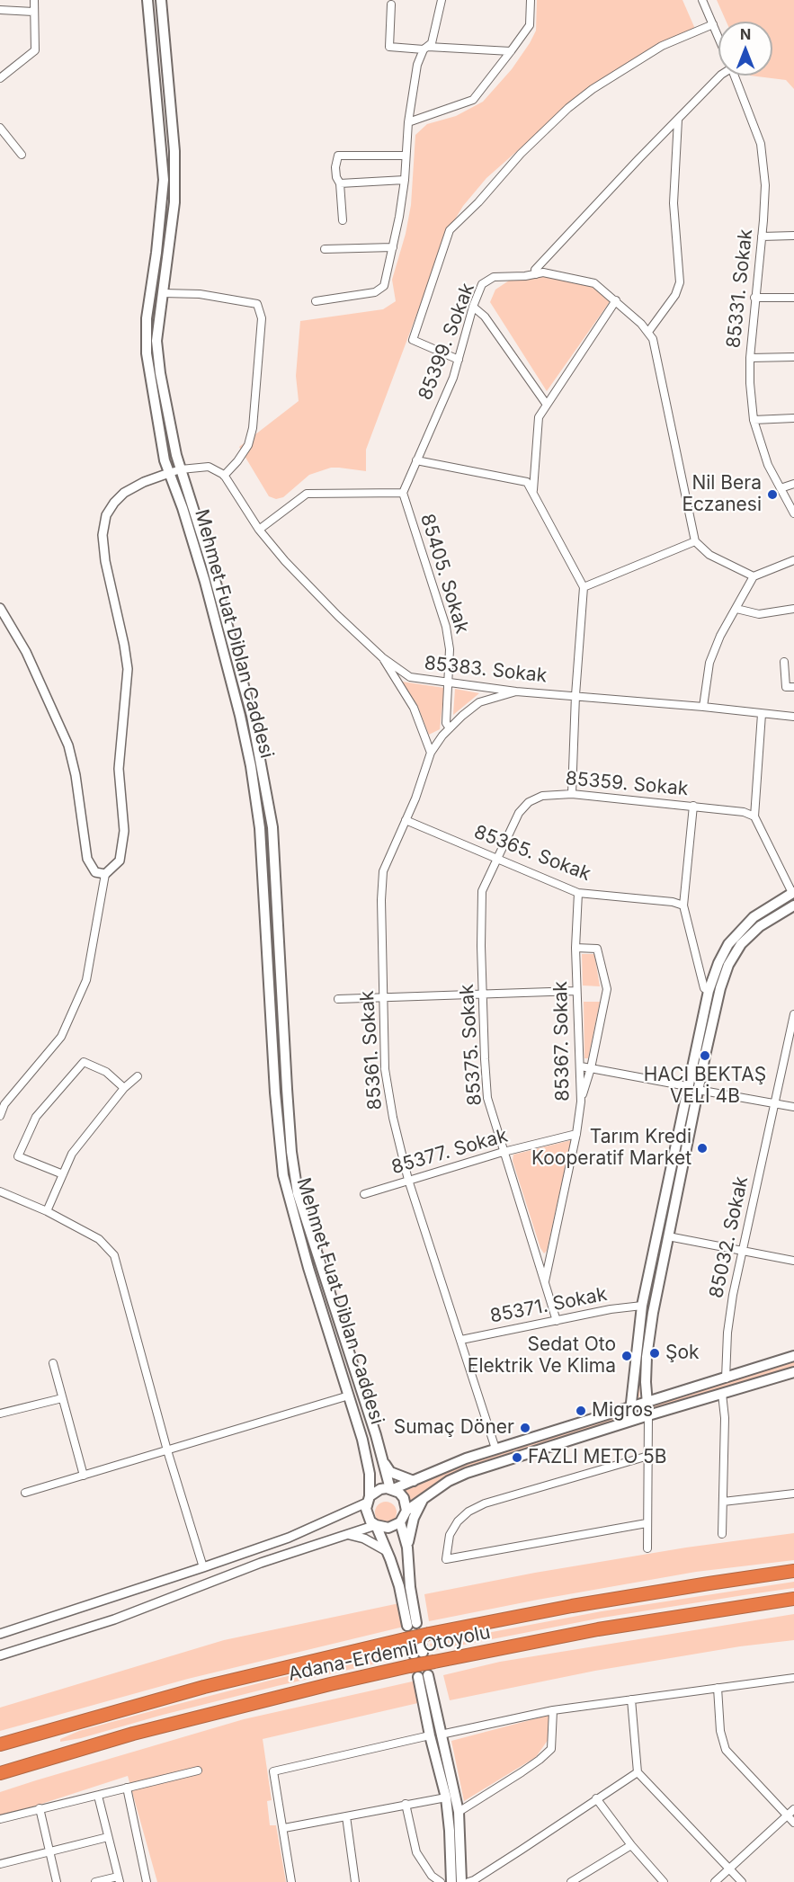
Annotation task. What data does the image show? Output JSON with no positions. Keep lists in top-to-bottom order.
{
  "streets": {
    "highway": ["Adana-Erdemli Otoyolu"],
    "main road": ["Mehmet Fuat Diblan Caddesi"],
    "street": [
      "85331. Sokak",
      "85399. Sokak",
      "85405. Sokak",
      "85383. Sokak",
      "85359. Sokak",
      "85365. Sokak",
      "85367. Sokak",
      "85375. Sokak",
      "85361. Sokak",
      "85377. Sokak",
      "85032. Sokak",
      "85371. Sokak"
    ]
  },
  "crossings": [
    ["85399. Sokak", "85405. Sokak"],
    ["85405. Sokak", "85383. Sokak"],
    ["85405. Sokak", "85361. Sokak"],
    ["85383. Sokak", "85361. Sokak"],
    ["85359. Sokak", "85365. Sokak"],
    ["85359. Sokak", "85375. Sokak"],
    ["85365. Sokak", "85367. Sokak"],
    ["85365. Sokak", "85375. Sokak"],
    ["85365. Sokak", "85361. Sokak"],
    ["85367. Sokak", "85375. Sokak"],
    ["85367. Sokak", "85377. Sokak"],
    ["85375. Sokak", "85377. Sokak"],
    ["85375. Sokak", "85371. Sokak"],
    ["85361. Sokak", "85377. Sokak"],
    ["85361. Sokak", "85371. Sokak"]
  ],
  "places": [
    "Nil Bera Eczanesi",
    "HACI BEKTAŞ VELİ 4B",
    "Tarım Kredi Kooperatif Market",
    "Şok",
    "Sedat Oto Elektrik Ve Klima",
    "Migros",
    "Sumaç Döner",
    "FAZLI METO 5B"
  ],
  "north": "top"
}
